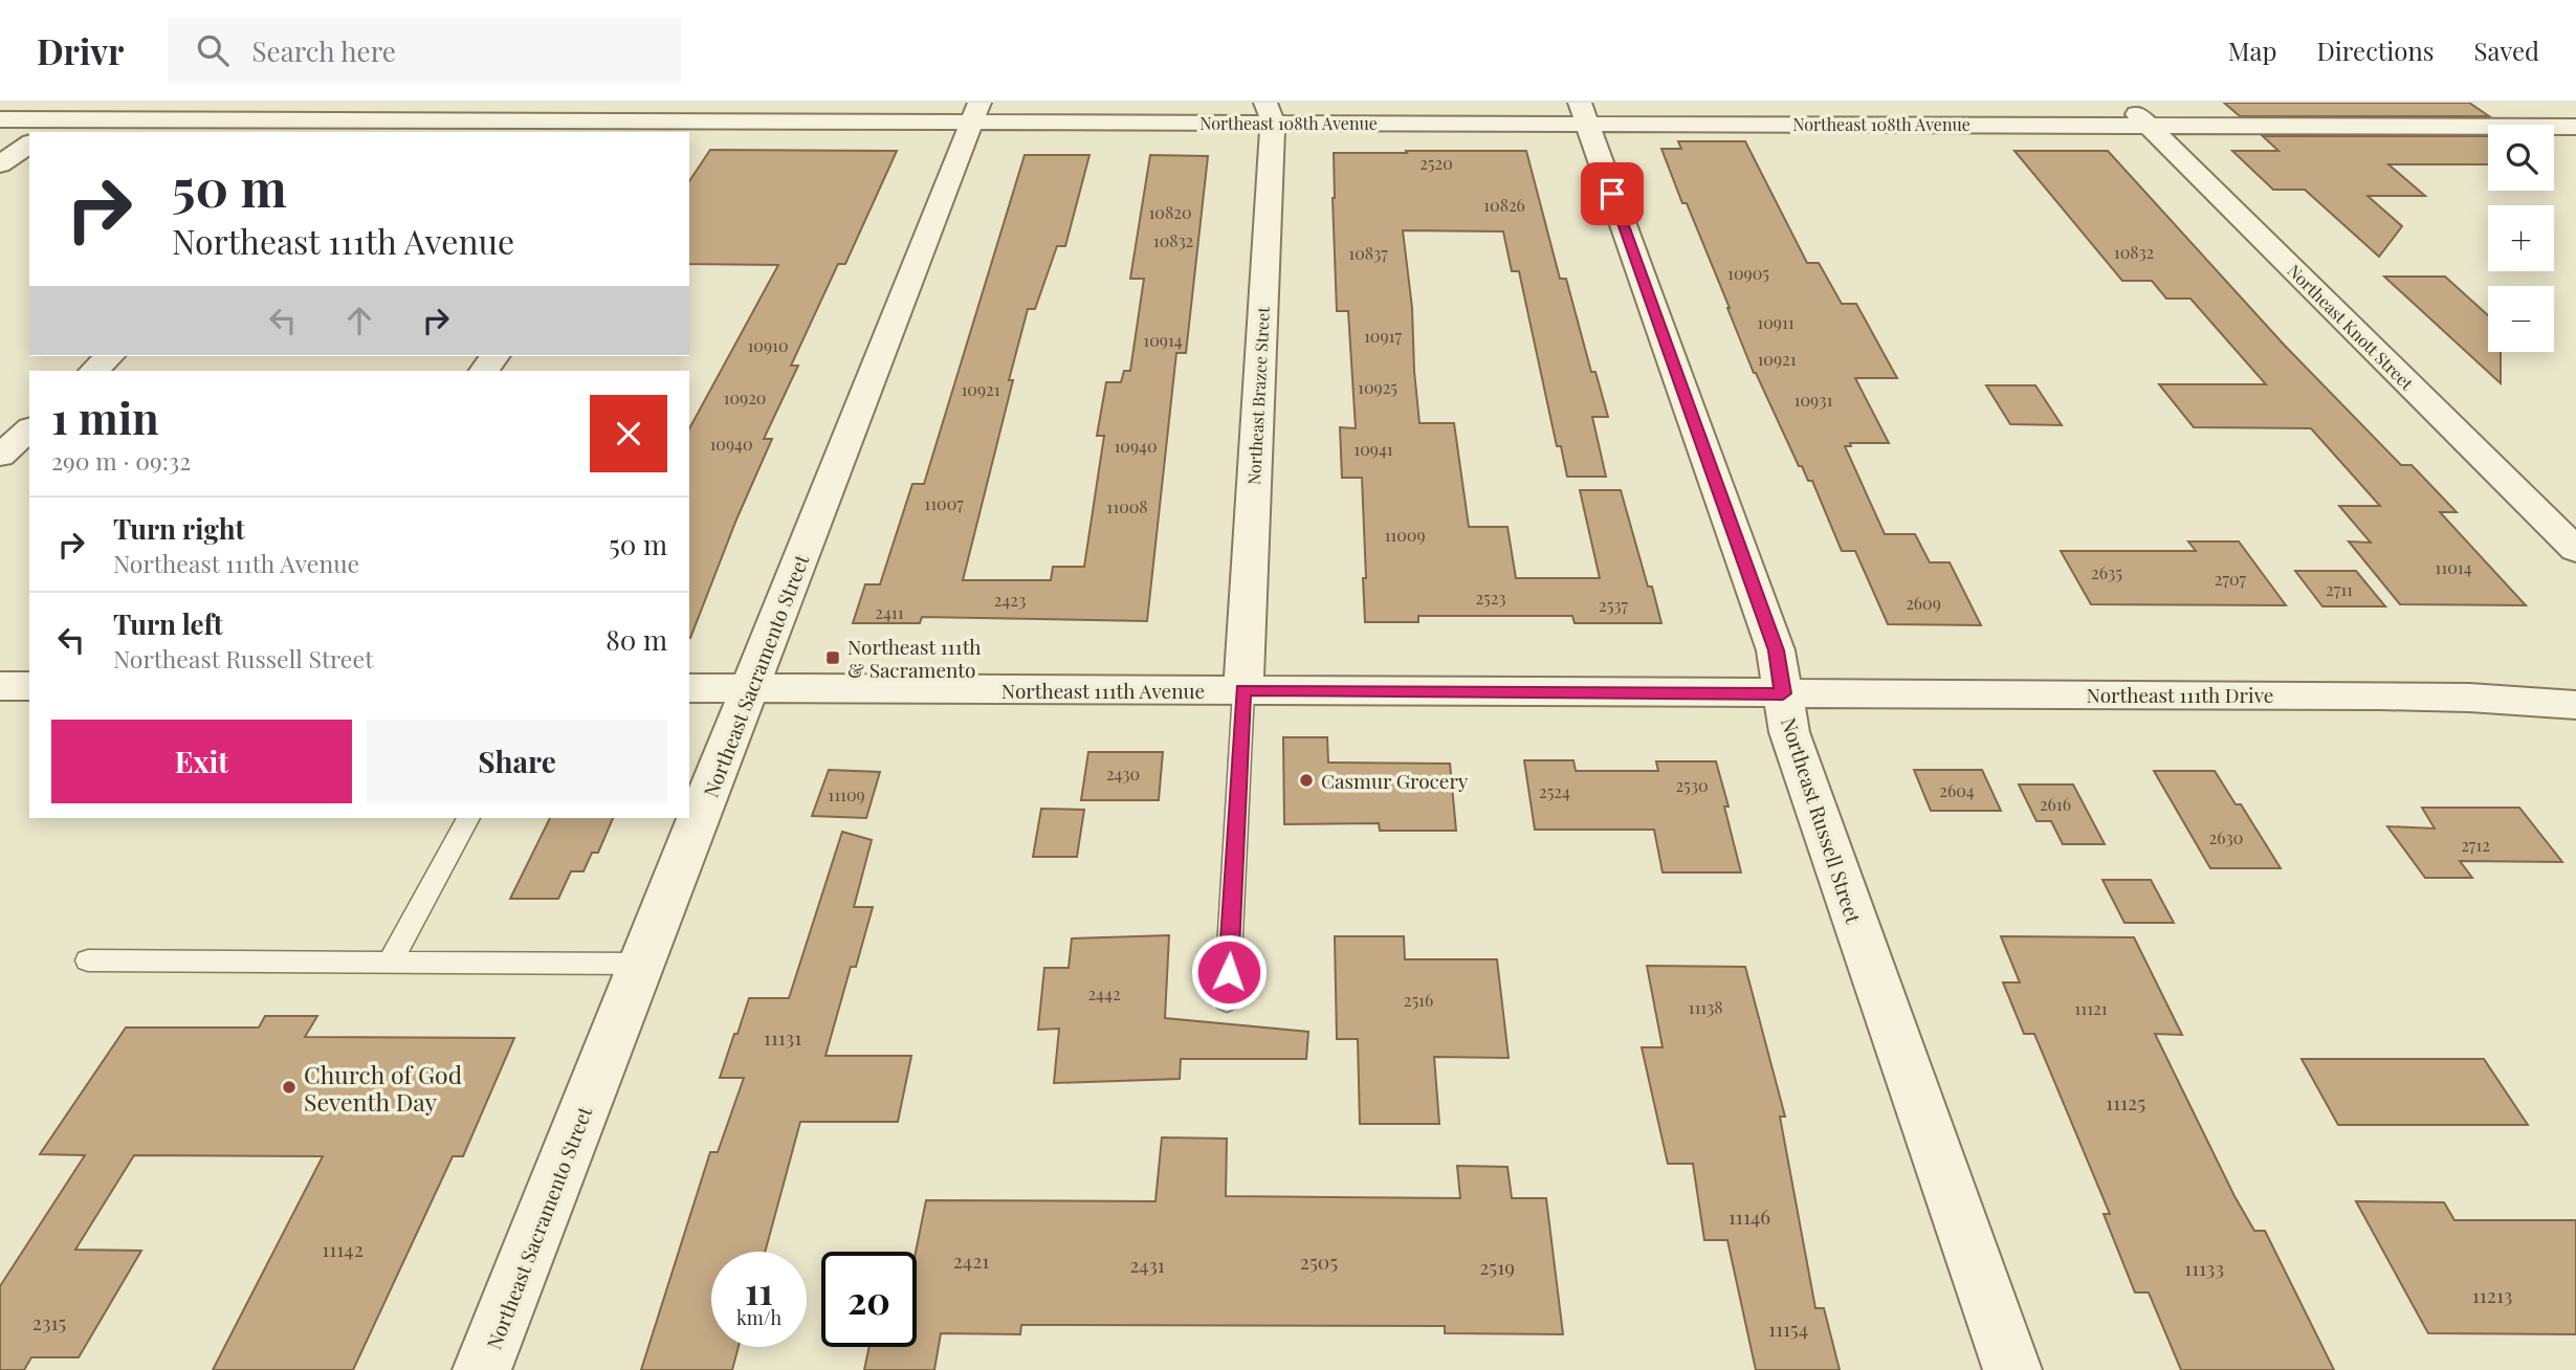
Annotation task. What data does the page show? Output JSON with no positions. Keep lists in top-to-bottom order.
{
  "streets": {
    "street": [
      "Northeast 108th Avenue",
      "Northeast Knott Street",
      "Northeast Brazee Street",
      "Northeast Sacramento Street",
      "Northeast 111th Avenue",
      "Northeast 111th Drive",
      "Northeast Russell Street"
    ]
  },
  "crossings": [
    ["Northeast 108th Avenue", "Northeast Knott Street"],
    ["Northeast 108th Avenue", "Northeast Brazee Street"],
    ["Northeast 108th Avenue", "Northeast Sacramento Street"],
    ["Northeast 108th Avenue", "Northeast Russell Street"],
    ["Northeast Brazee Street", "Northeast 111th Avenue"],
    ["Northeast Sacramento Street", "Northeast 111th Avenue"],
    ["Northeast 111th Avenue", "Northeast 111th Drive"],
    ["Northeast 111th Avenue", "Northeast Russell Street"],
    ["Northeast 111th Drive", "Northeast Russell Street"]
  ],
  "places": {
    "transit": ["Northeast 111th & Sacramento"],
    "other": ["Casmur Grocery", "Church of God Seventh Day"]
  },
  "house_numbers": [
    "2520",
    "10826",
    "10820",
    "10832",
    "10832",
    "10837",
    "10905",
    "10911",
    "10917",
    "10914",
    "10910",
    "10921",
    "10925",
    "10921",
    "10920",
    "10931",
    "10940",
    "10940",
    "10941",
    "11007",
    "11008",
    "11009",
    "11014",
    "2635",
    "2707",
    "2711",
    "2523",
    "2423",
    "2609",
    "2537",
    "2411",
    "2430",
    "2530",
    "2604",
    "2524",
    "11109",
    "2616",
    "2630",
    "2712",
    "2442",
    "2516",
    "11138",
    "11121",
    "11131",
    "11125",
    "11146",
    "11142",
    "2421",
    "2505",
    "2431",
    "2519",
    "11133",
    "11213",
    "2315",
    "11154"
  ],
  "page": {
    "header": "Drivr",
    "search": "Search here",
    "nav": ["Map", "Directions", "Saved"],
    "map_buttons": ["+", "−"],
    "turn": ["50 m", "Northeast 111th Avenue"],
    "heading": ["1 min", "290 m · 09:32"],
    "list": [
      {
        "name": "Turn right",
        "note": "Northeast 111th Avenue",
        "value": "50 m"
      },
      {
        "name": "Turn left",
        "note": "Northeast Russell Street",
        "value": "80 m"
      }
    ],
    "buttons": ["Exit", "Share"],
    "speed": "11 km/h",
    "limit": "20"
  }
}
